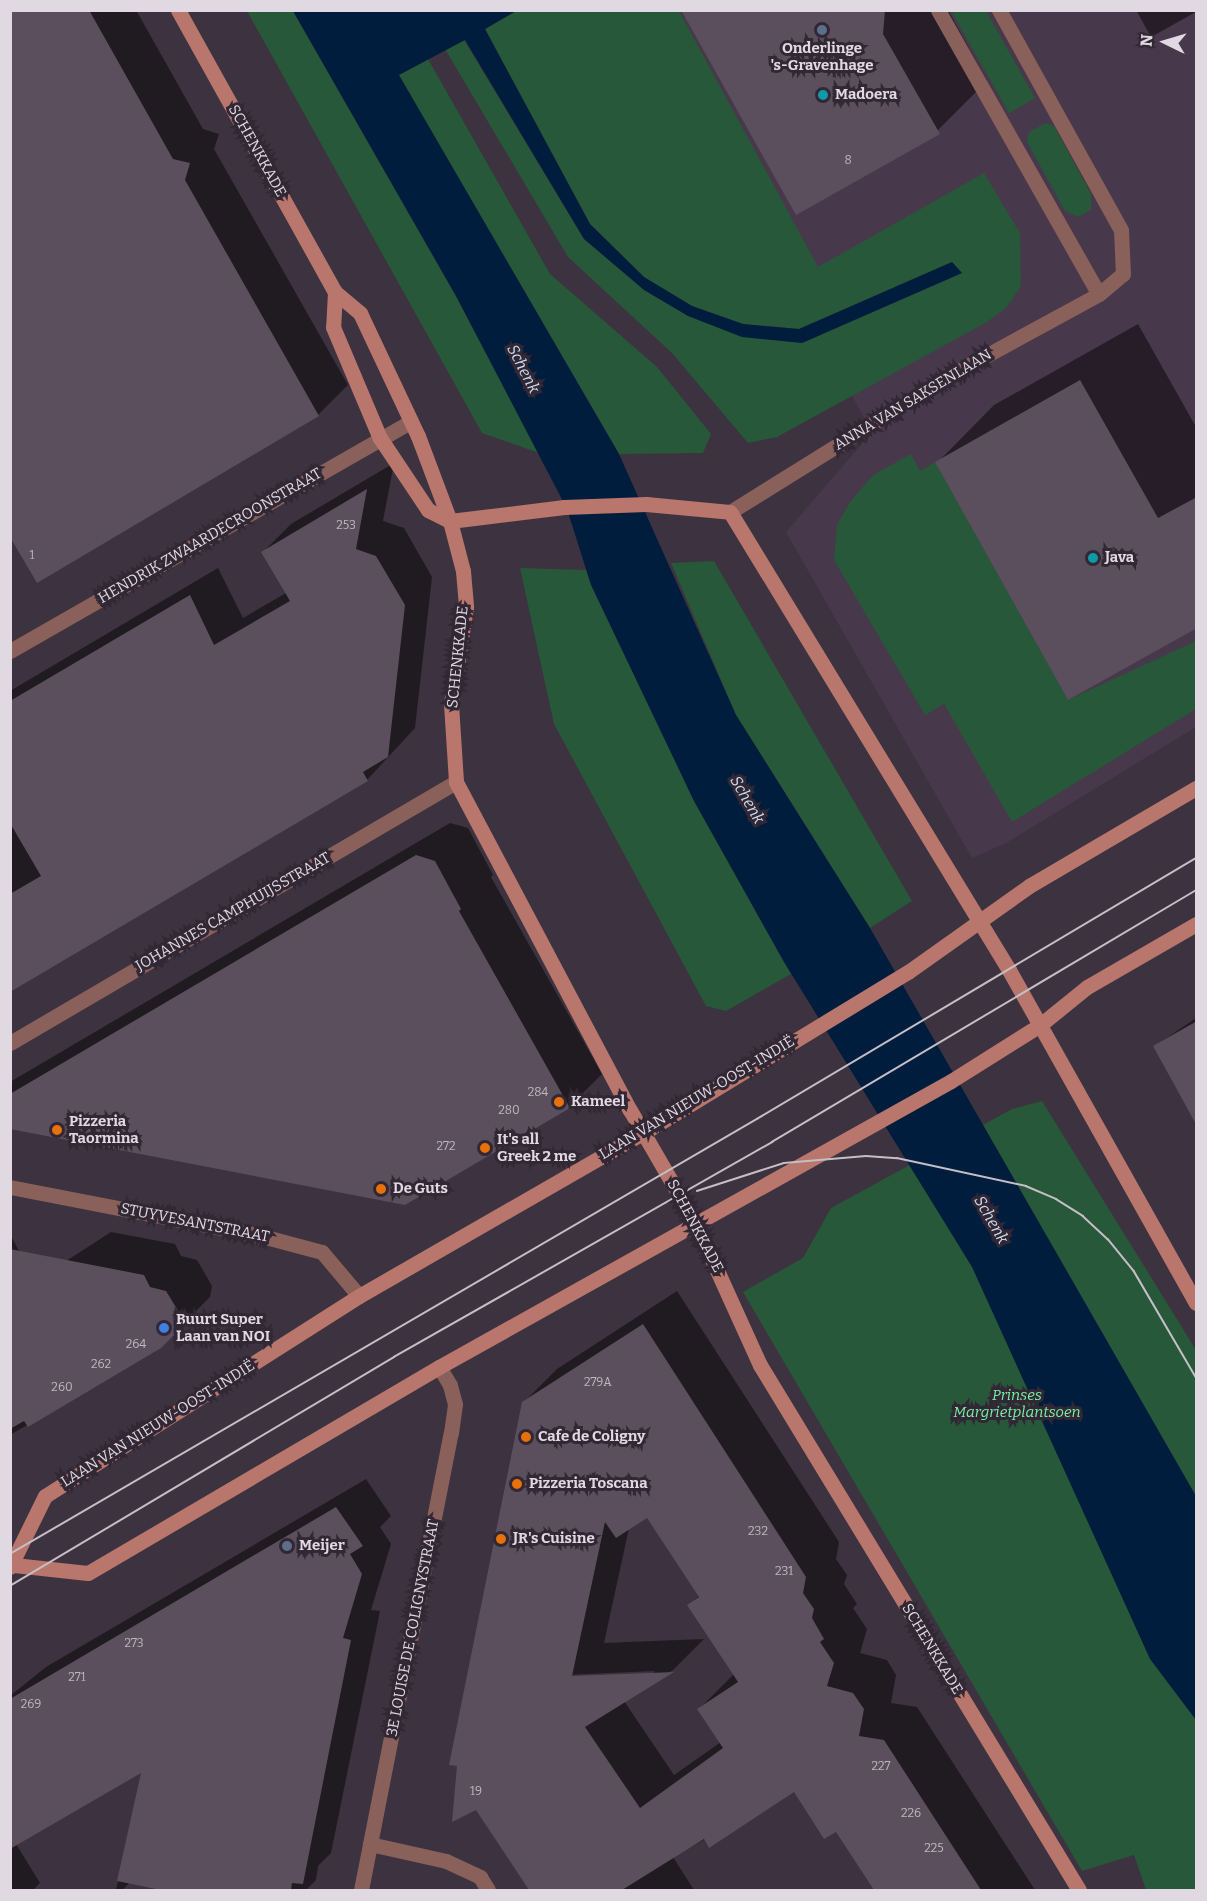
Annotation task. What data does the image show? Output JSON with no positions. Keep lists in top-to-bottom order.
{
  "streets": {
    "main road": ["SCHENKKADE", "LAAN VAN NIEUW-OOST-INDIË"],
    "street": [
      "ANNA VAN SAKSENLAAN",
      "HENDRIK ZWAARDECROONSTRAAT",
      "JOHANNES CAMPHUIJSSTRAAT",
      "STUYVESANTSTRAAT",
      "3E LOUISE DE COLIGNYSTRAAT"
    ]
  },
  "crossings": [
    ["SCHENKKADE", "HENDRIK ZWAARDECROONSTRAAT"],
    ["SCHENKKADE", "JOHANNES CAMPHUIJSSTRAAT"],
    ["SCHENKKADE", "LAAN VAN NIEUW-OOST-INDIË"],
    ["LAAN VAN NIEUW-OOST-INDIË", "STUYVESANTSTRAAT"],
    ["LAAN VAN NIEUW-OOST-INDIË", "3E LOUISE DE COLIGNYSTRAAT"]
  ],
  "water": ["Schenk"],
  "parks": ["Prinses Margrietplantsoen"],
  "places": [
    "Onderlinge 's-Gravenhage",
    "Madoera",
    "Java",
    "Kameel",
    "Pizzeria Taormina",
    "It's all Greek 2 me",
    "De Guts",
    "Buurt Super Laan van NOI",
    "Cafe de Coligny",
    "Pizzeria Toscana",
    "JR's Cuisine",
    "Meijer"
  ],
  "house_numbers": [
    "8",
    "253",
    "1",
    "284",
    "280",
    "272",
    "264",
    "262",
    "279A",
    "260",
    "232",
    "231",
    "273",
    "271",
    "269",
    "227",
    "19",
    "226",
    "225"
  ],
  "north": "left"
}
